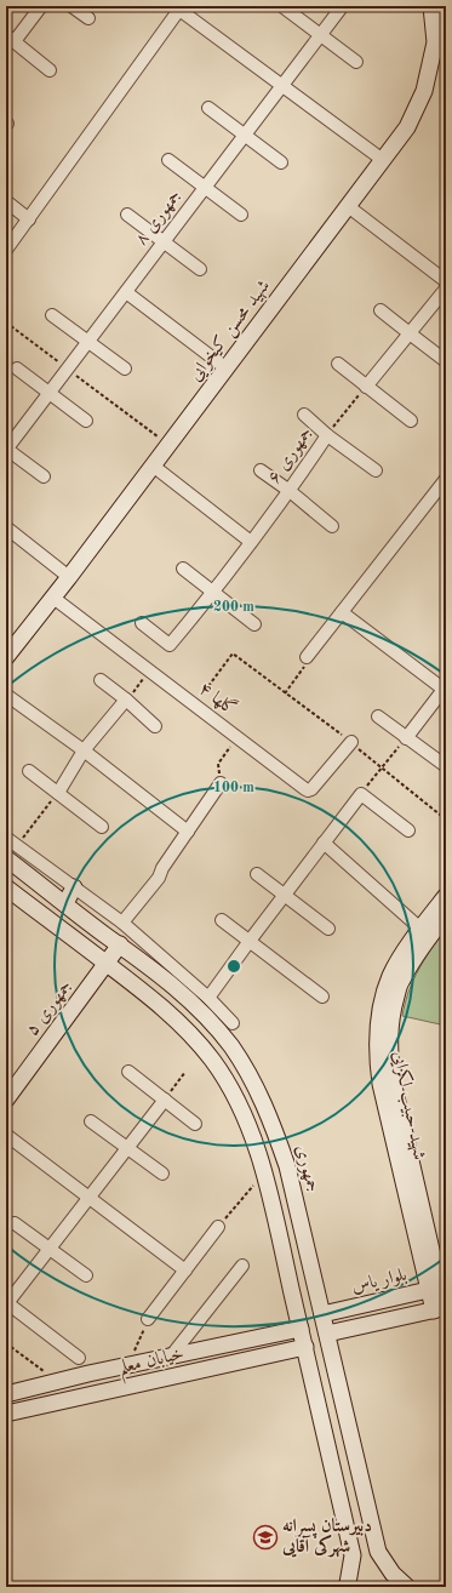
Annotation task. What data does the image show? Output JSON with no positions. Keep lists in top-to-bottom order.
{
  "streets": {
    "main road": [
      "شهید محسن کیخوایی",
      "جمهوری ۵",
      "شهید حبیب لکزایی",
      "جمهوری",
      "بلوار یاس",
      "خیابان معلم"
    ],
    "street": ["جمهوری ۸", "جمهوری ۶", "گلها ۴"]
  },
  "crossings": [
    ["شهید محسن کیخوایی", "گلها ۴"],
    ["جمهوری ۵", "جمهوری"],
    ["شهید حبیب لکزایی", "بلوار یاس"],
    ["جمهوری", "بلوار یاس"]
  ],
  "places": {
    "school or university": ["دبیرستان پسرانه شهرکی آقایی"]
  },
  "rings": ["200 m", "100 m"]
}
